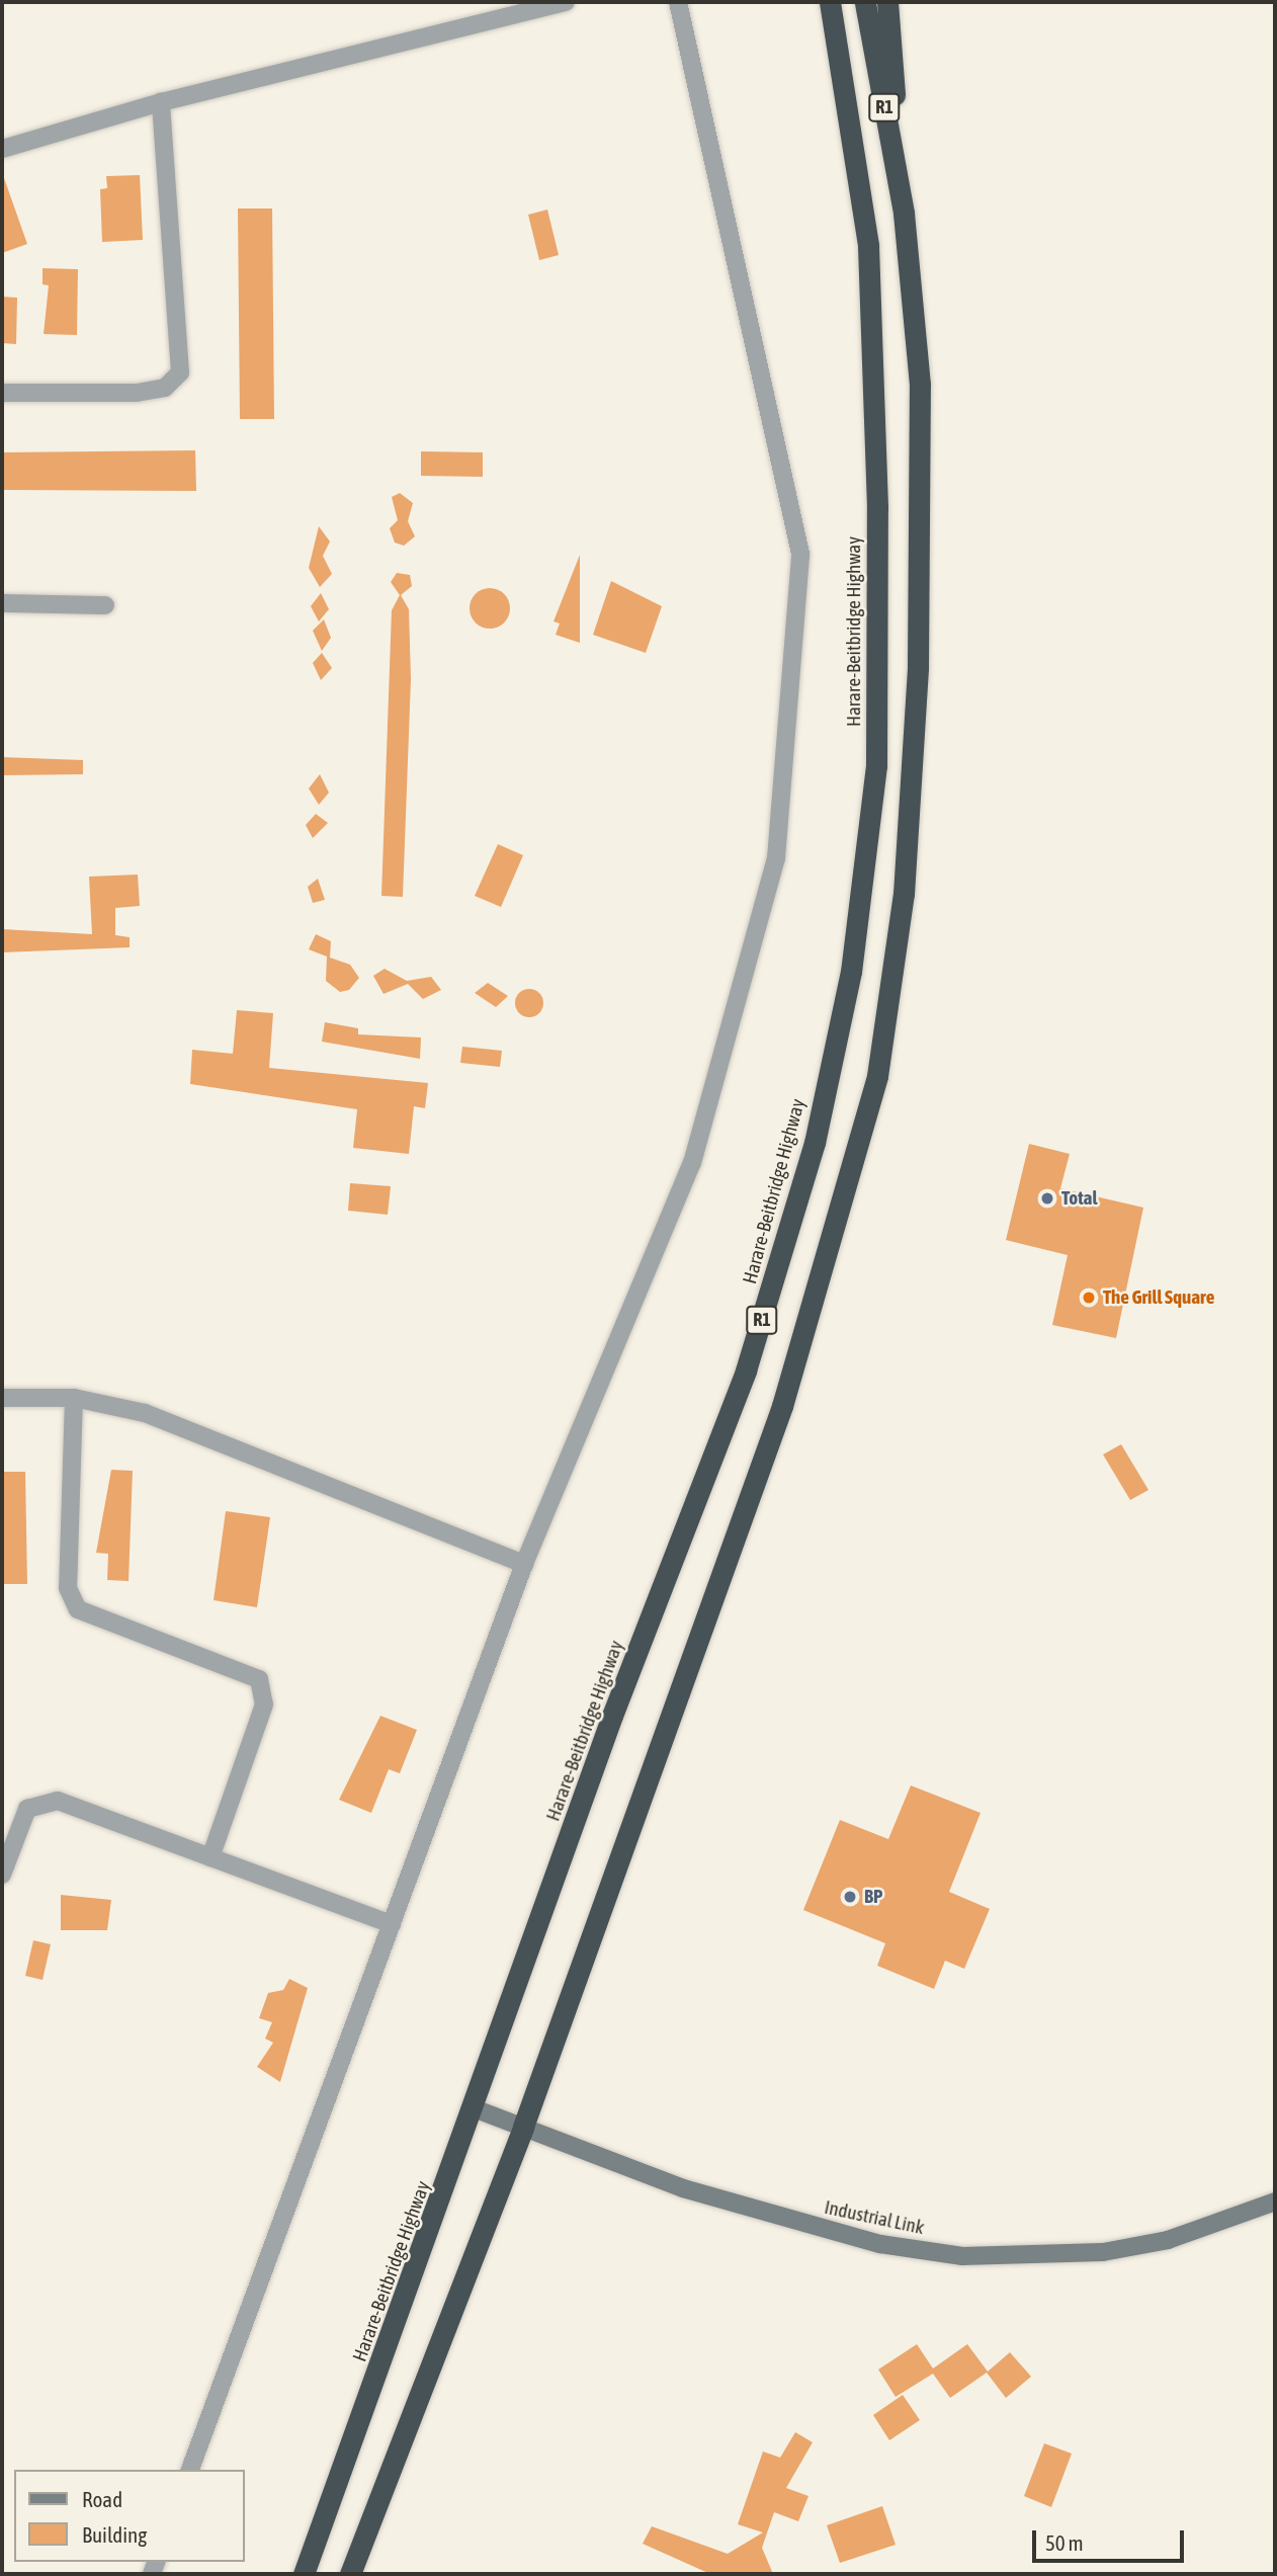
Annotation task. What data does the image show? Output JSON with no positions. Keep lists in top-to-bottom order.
{
  "streets": {
    "highway": ["R1", "Harare-Beitbridge Highway"],
    "street": ["Industrial Link"]
  },
  "crossings": [
    ["R1", "Industrial Link"],
    ["Harare-Beitbridge Highway", "Industrial Link"]
  ],
  "places": ["Total", "The Grill Square", "BP"],
  "legend": ["Road", "Building"],
  "scale_bar": "50 m"
}
